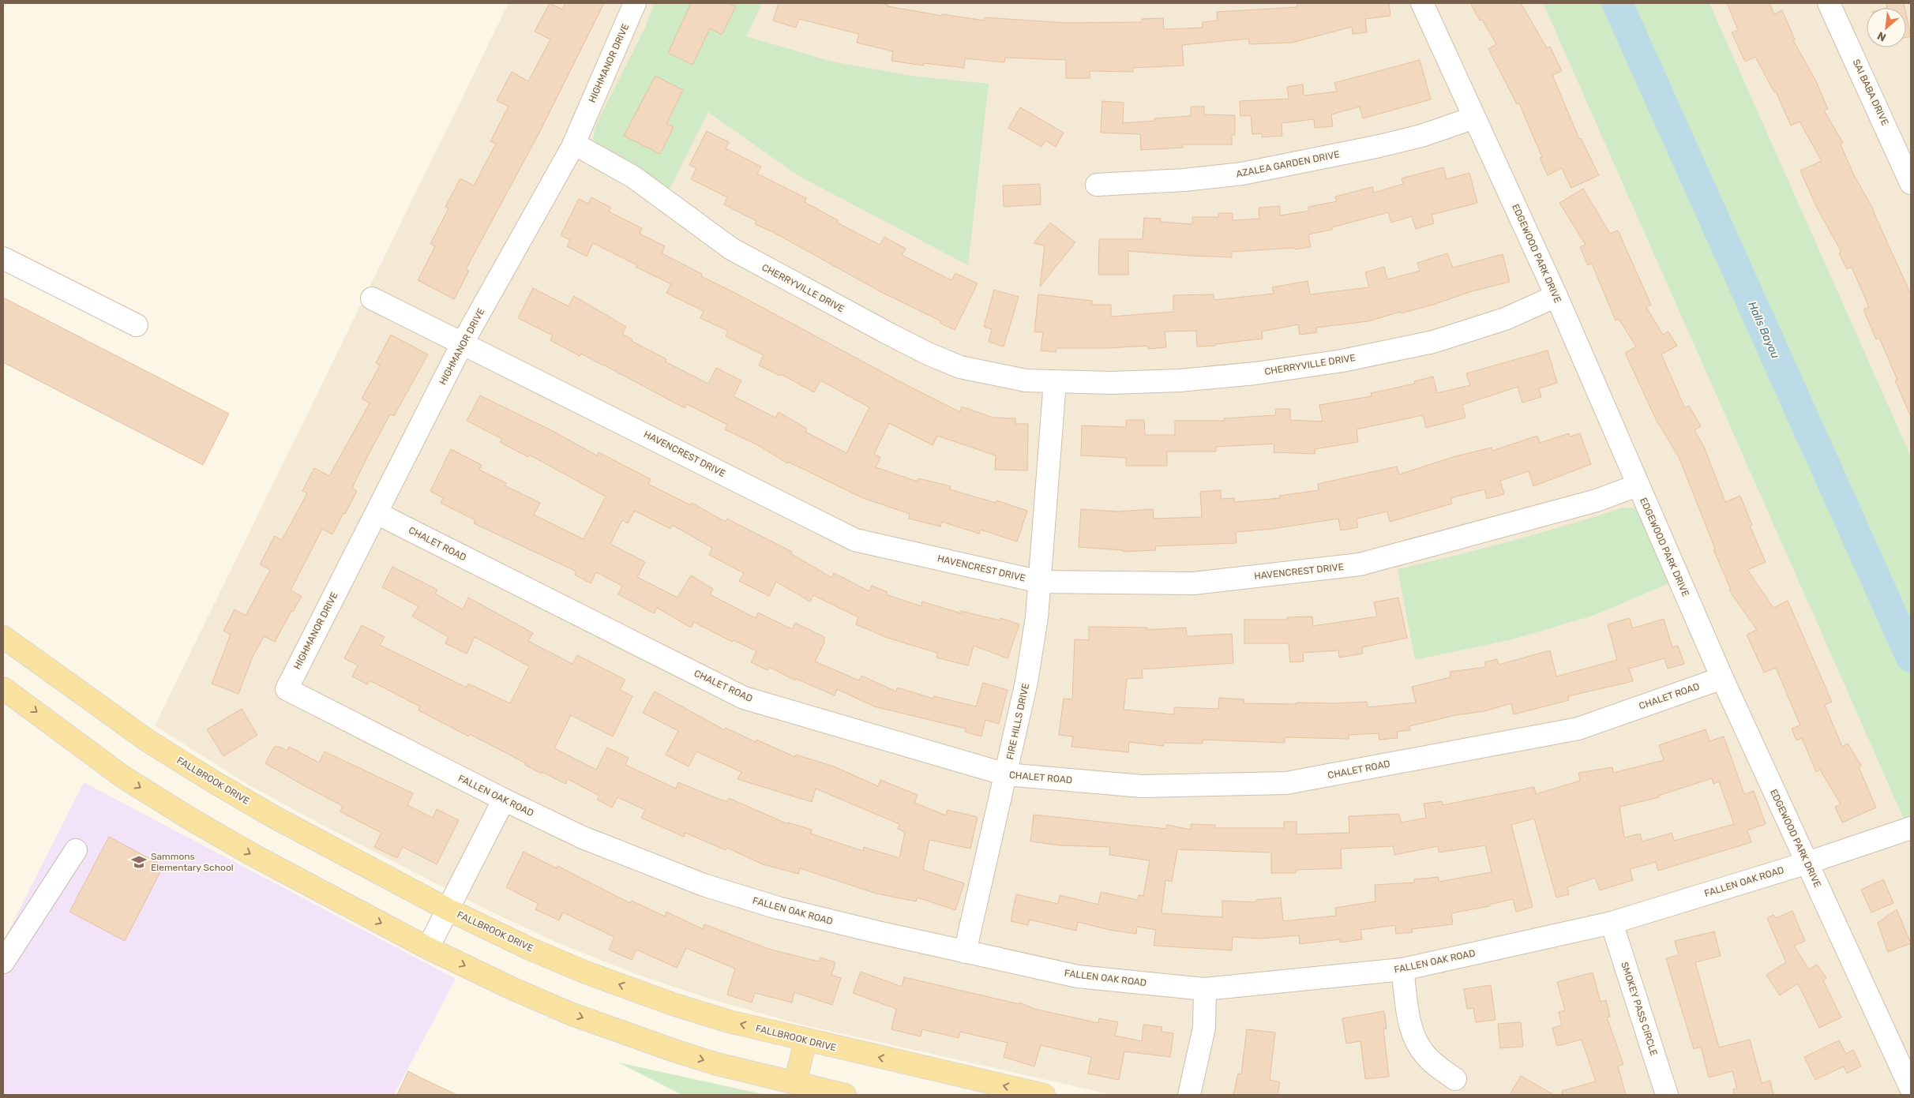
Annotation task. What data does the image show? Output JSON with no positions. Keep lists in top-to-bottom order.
{
  "streets": {
    "main road": ["FALLBROOK DRIVE"],
    "street": [
      "HIGHMANOR DRIVE",
      "SAI BABA DRIVE",
      "AZALEA GARDEN DRIVE",
      "EDGEWOOD PARK DRIVE",
      "CHERRYVILLE DRIVE",
      "HAVENCREST DRIVE",
      "CHALET ROAD",
      "FIRE HILLS DRIVE",
      "FALLEN OAK ROAD",
      "SMOKEY PASS CIRCLE"
    ]
  },
  "crossings": [
    ["HIGHMANOR DRIVE", "CHERRYVILLE DRIVE"],
    ["HIGHMANOR DRIVE", "HAVENCREST DRIVE"],
    ["HIGHMANOR DRIVE", "CHALET ROAD"],
    ["HIGHMANOR DRIVE", "FALLEN OAK ROAD"],
    ["AZALEA GARDEN DRIVE", "EDGEWOOD PARK DRIVE"],
    ["EDGEWOOD PARK DRIVE", "CHERRYVILLE DRIVE"],
    ["EDGEWOOD PARK DRIVE", "HAVENCREST DRIVE"],
    ["EDGEWOOD PARK DRIVE", "CHALET ROAD"],
    ["EDGEWOOD PARK DRIVE", "FALLEN OAK ROAD"],
    ["HAVENCREST DRIVE", "FIRE HILLS DRIVE"],
    ["CHALET ROAD", "FIRE HILLS DRIVE"],
    ["FIRE HILLS DRIVE", "FALLEN OAK ROAD"],
    ["FALLEN OAK ROAD", "SMOKEY PASS CIRCLE"]
  ],
  "water": ["Halls Bayou"],
  "places": {
    "school or university": ["Sammons Elementary School"]
  },
  "north": "bottom left"
}
